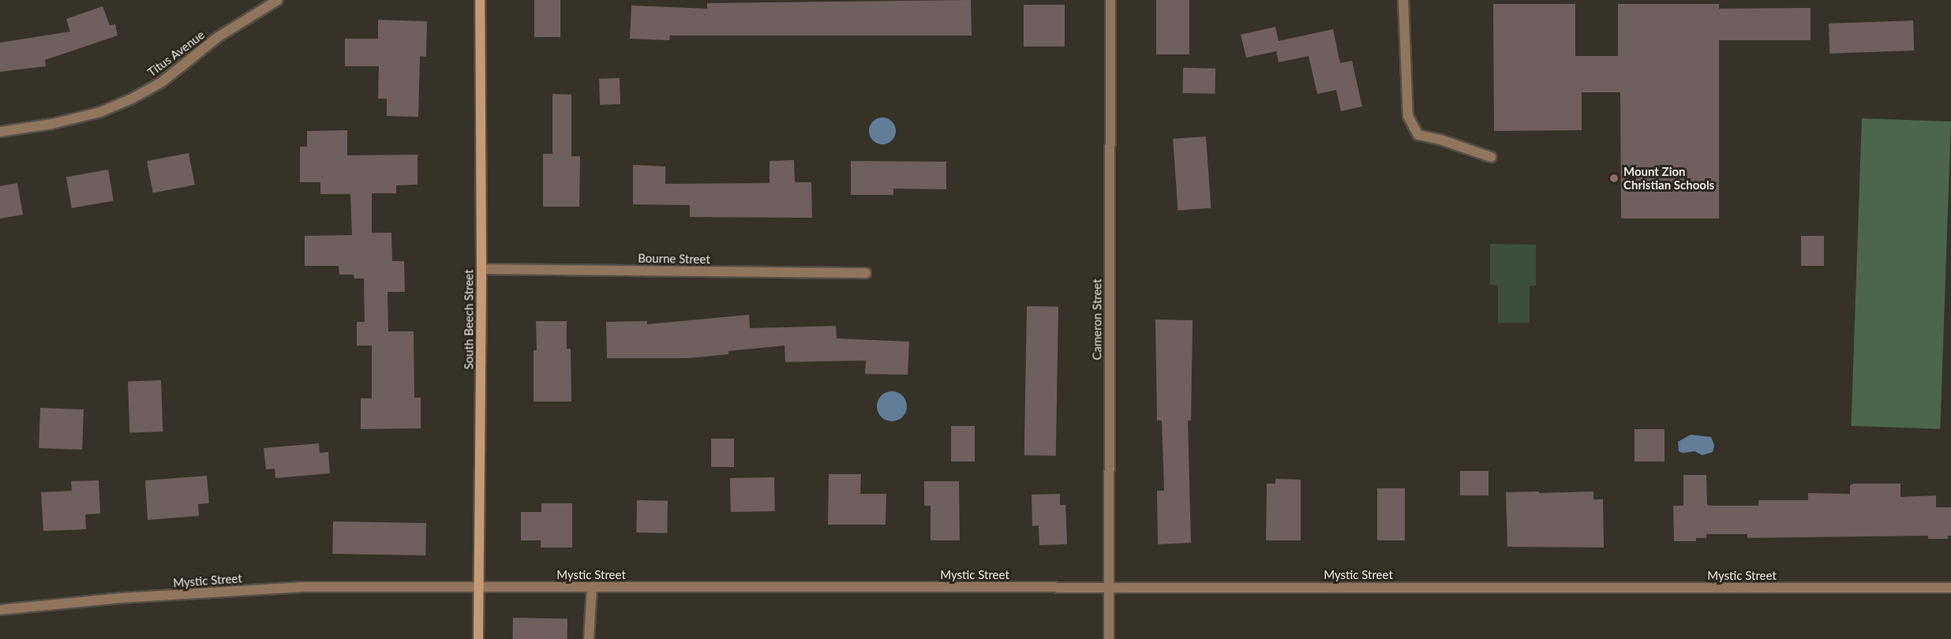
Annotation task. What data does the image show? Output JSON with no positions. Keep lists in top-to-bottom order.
{
  "streets": {
    "street": [
      "Titus Avenue",
      "Bourne Street",
      "South Beech Street",
      "Cameron Street",
      "Mystic Street"
    ]
  },
  "crossings": [
    ["Bourne Street", "South Beech Street"],
    ["South Beech Street", "Mystic Street"],
    ["Cameron Street", "Mystic Street"]
  ],
  "places": ["Mount Zion Christian Schools"]
}
